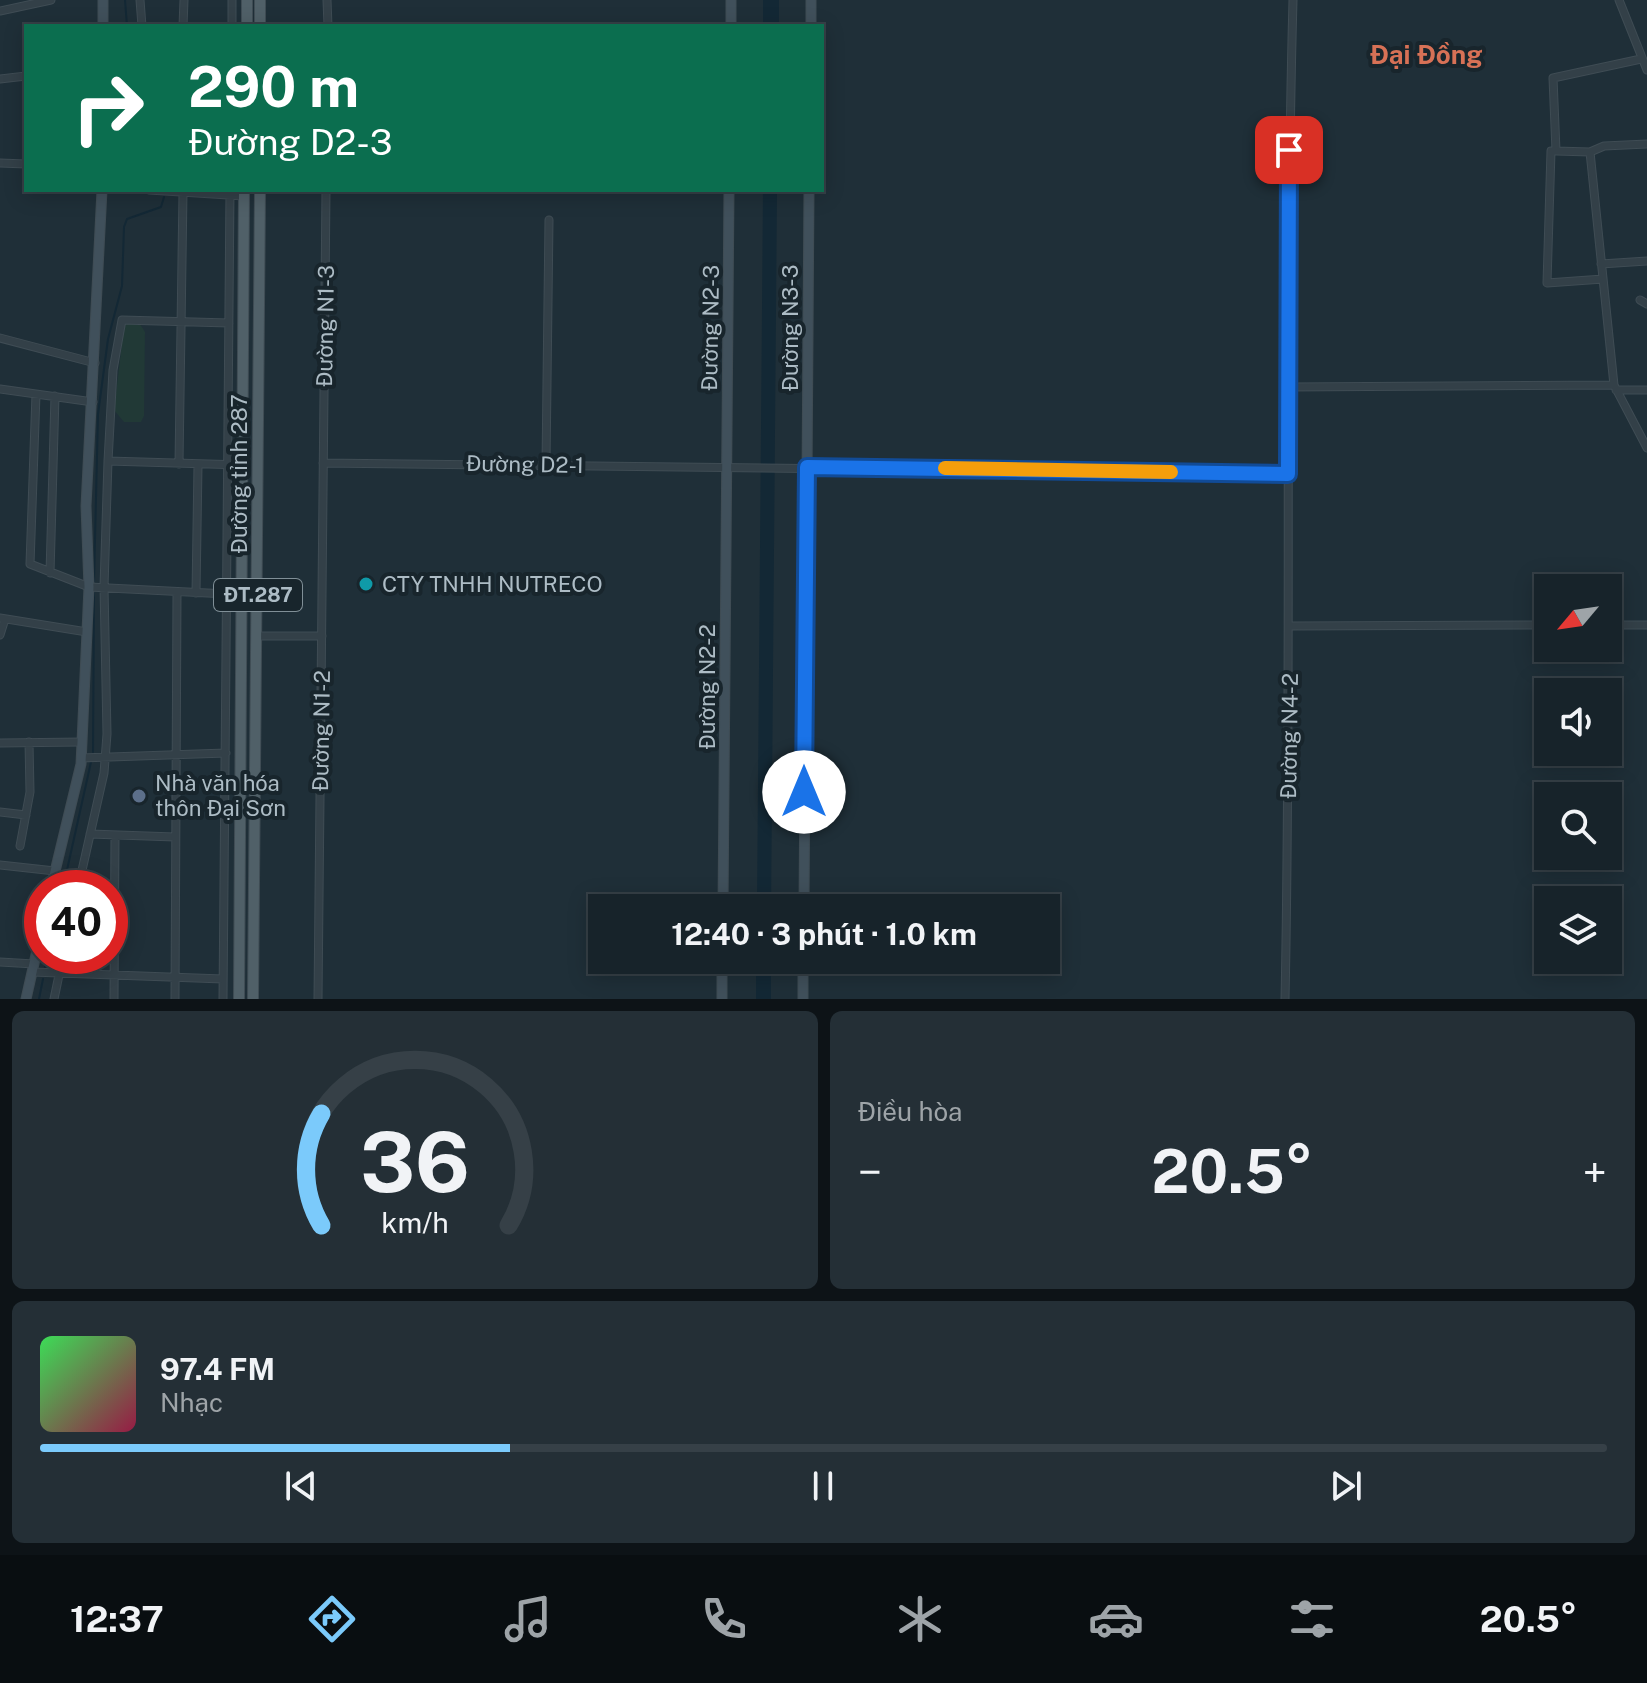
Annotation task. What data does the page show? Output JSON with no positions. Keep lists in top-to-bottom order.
{
  "streets": {
    "main road": ["Đường tỉnh 287", "ĐT.287"],
    "street": [
      "Đường N1-3",
      "Đường N2-3",
      "Đường N3-3",
      "Đường D2-1",
      "Đường N2-2",
      "Đường N1-2",
      "Đường N4-2"
    ]
  },
  "crossings": [
    ["Đường N1-3", "Đường D2-1"],
    ["Đường N1-3", "Đường N1-2"],
    ["Đường N2-3", "Đường D2-1"],
    ["Đường N2-3", "Đường N2-2"],
    ["Đường N3-3", "Đường D2-1"],
    ["Đường D2-1", "Đường N2-2"],
    ["Đường D2-1", "Đường N1-2"],
    ["Đường D2-1", "Đường N4-2"]
  ],
  "districts": ["Đại Đồng"],
  "places": ["CTY TNHH NUTRECO", "Nhà văn hóa thôn Đại Sơn"],
  "north": "bottom left",
  "page": {
    "turn": ["290 m", "Đường D2-3"],
    "limit": "40",
    "trip": "12:40 · 3 phút · 1.0 km",
    "tile": "Điều hòa",
    "heat": ["−", "20.5°", "+"],
    "song": ["97.4 FM", "Nhạc"],
    "tabs": ["12:37", "20.5°"],
    "gauge": ["36", "km/h"]
  }
}
